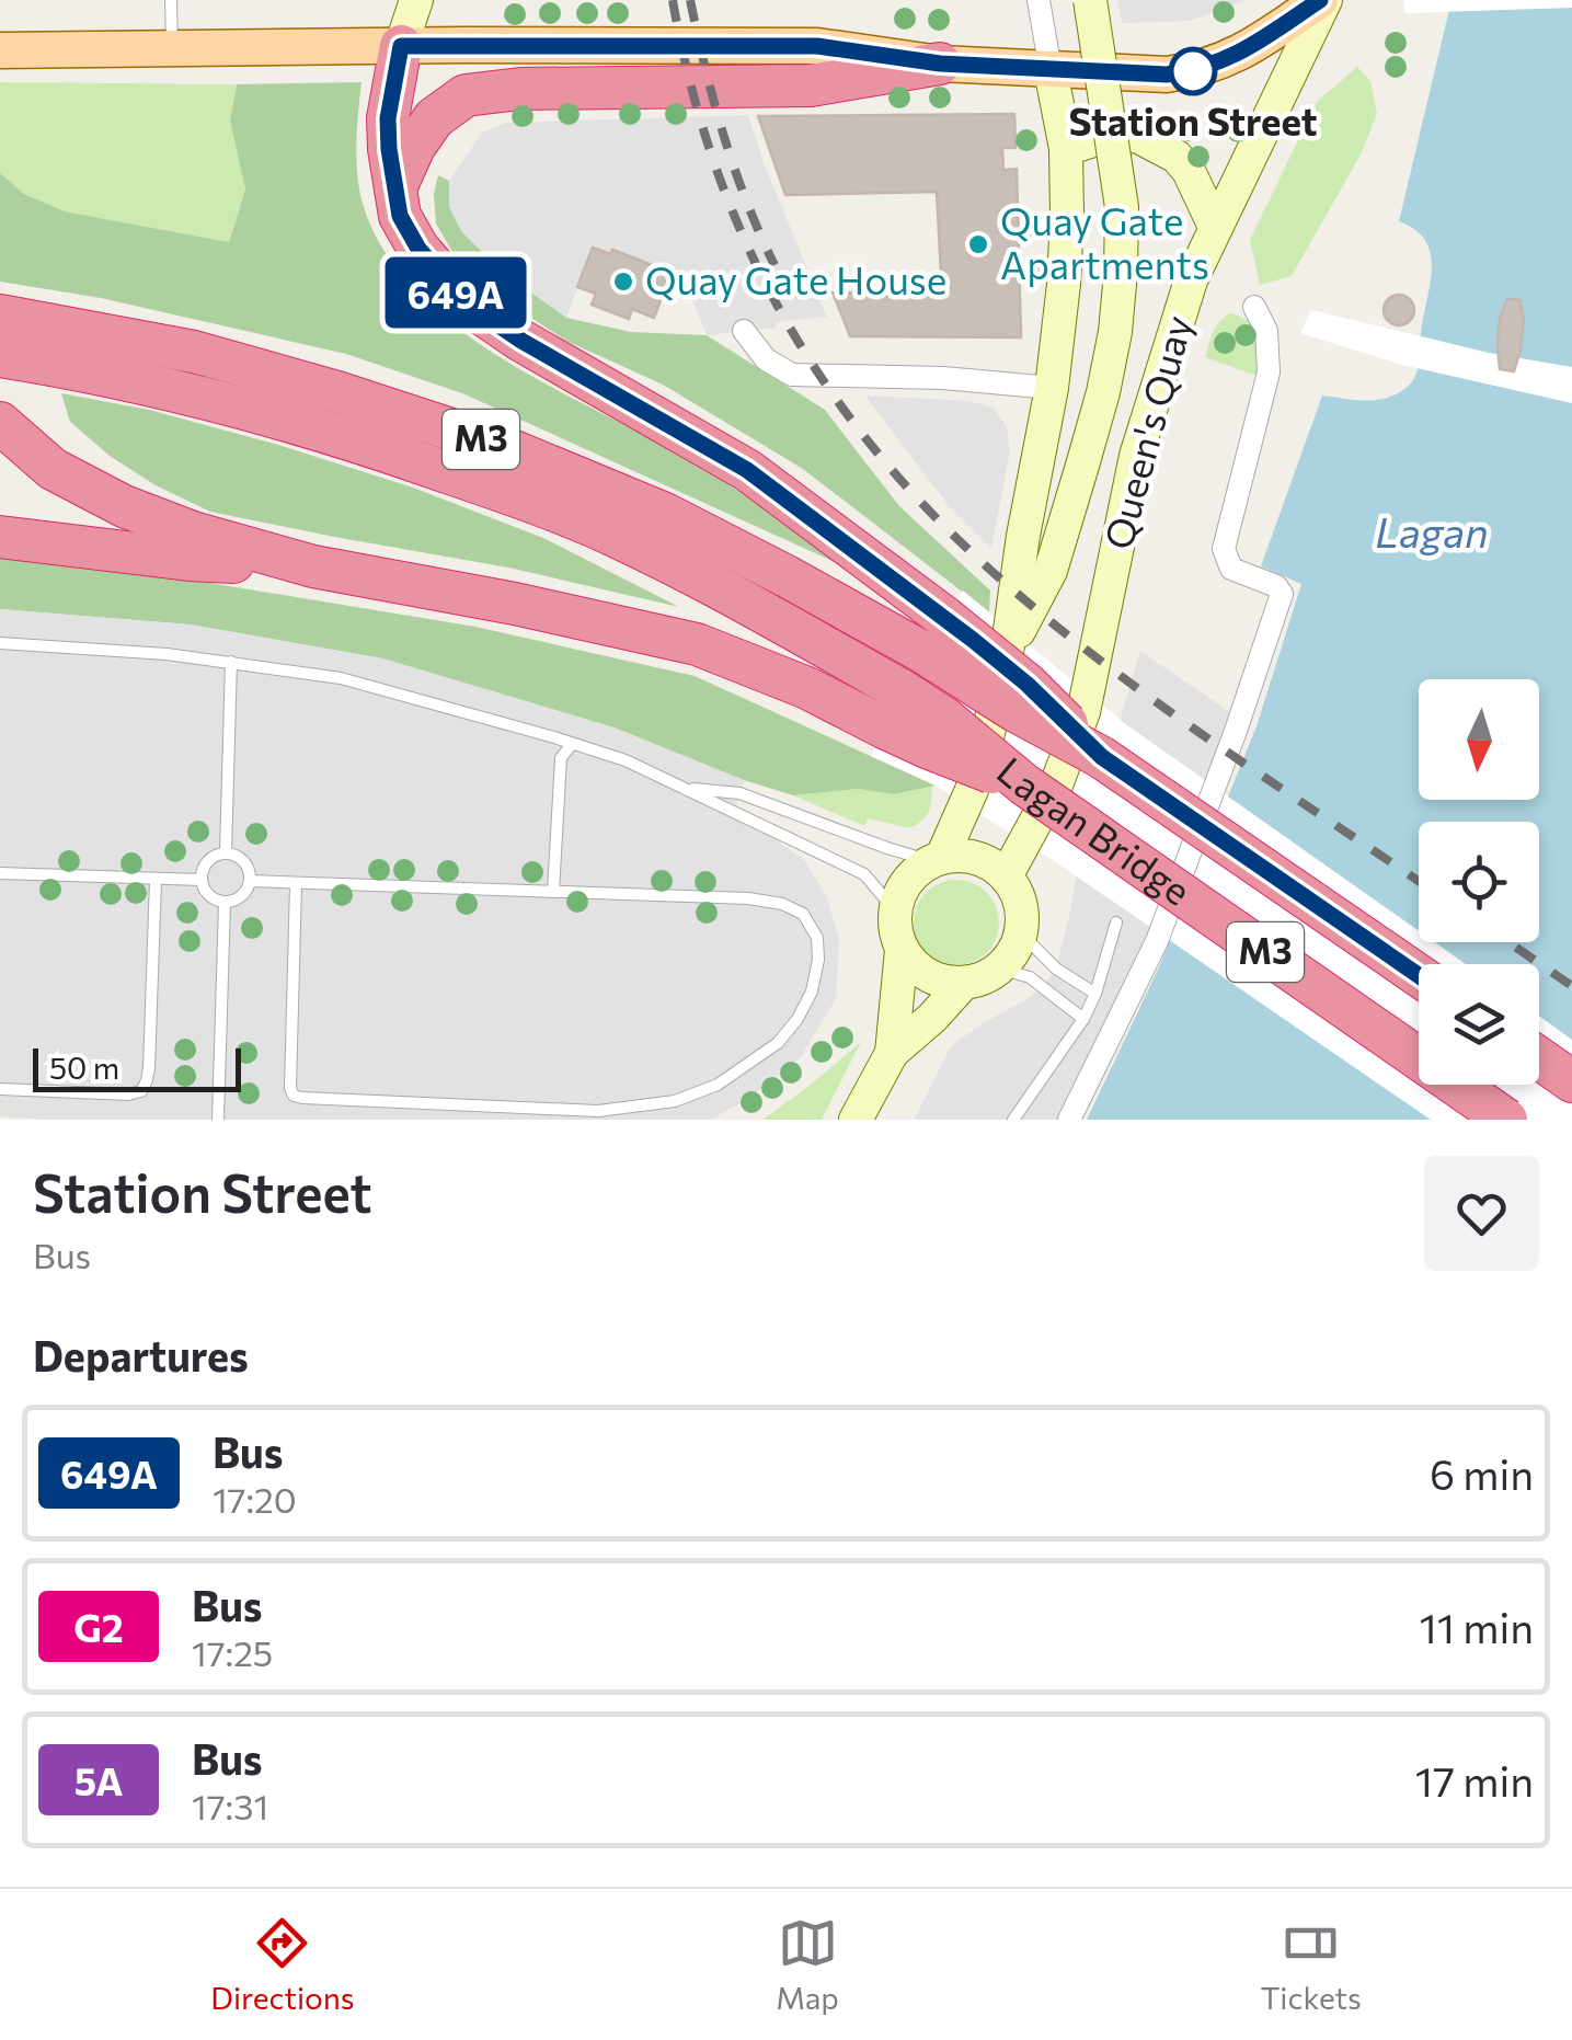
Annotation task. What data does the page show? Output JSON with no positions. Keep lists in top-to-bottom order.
{
  "streets": {
    "highway": ["M3", "Lagan Bridge"],
    "street": ["Queen's Quay"]
  },
  "water": ["Lagan"],
  "places": ["Station Street", "Quay Gate Apartments", "Quay Gate House"],
  "lines": ["bus line 649A"],
  "scale_bar": "50 m",
  "north": "bottom",
  "page": {
    "on_map": "649A",
    "scale": "50 m",
    "heading": [
      ["Station Street", "Bus"],
      "Departures"
    ],
    "list": [
      {
        "mark": "649A",
        "name": "Bus",
        "note": "17:20",
        "value": "6 min"
      },
      {
        "mark": "G2",
        "name": "Bus",
        "note": "17:25",
        "value": "11 min"
      },
      {
        "mark": "5A",
        "name": "Bus",
        "note": "17:31",
        "value": "17 min"
      }
    ],
    "tabs": ["Directions", "Map", "Tickets"]
  }
}
